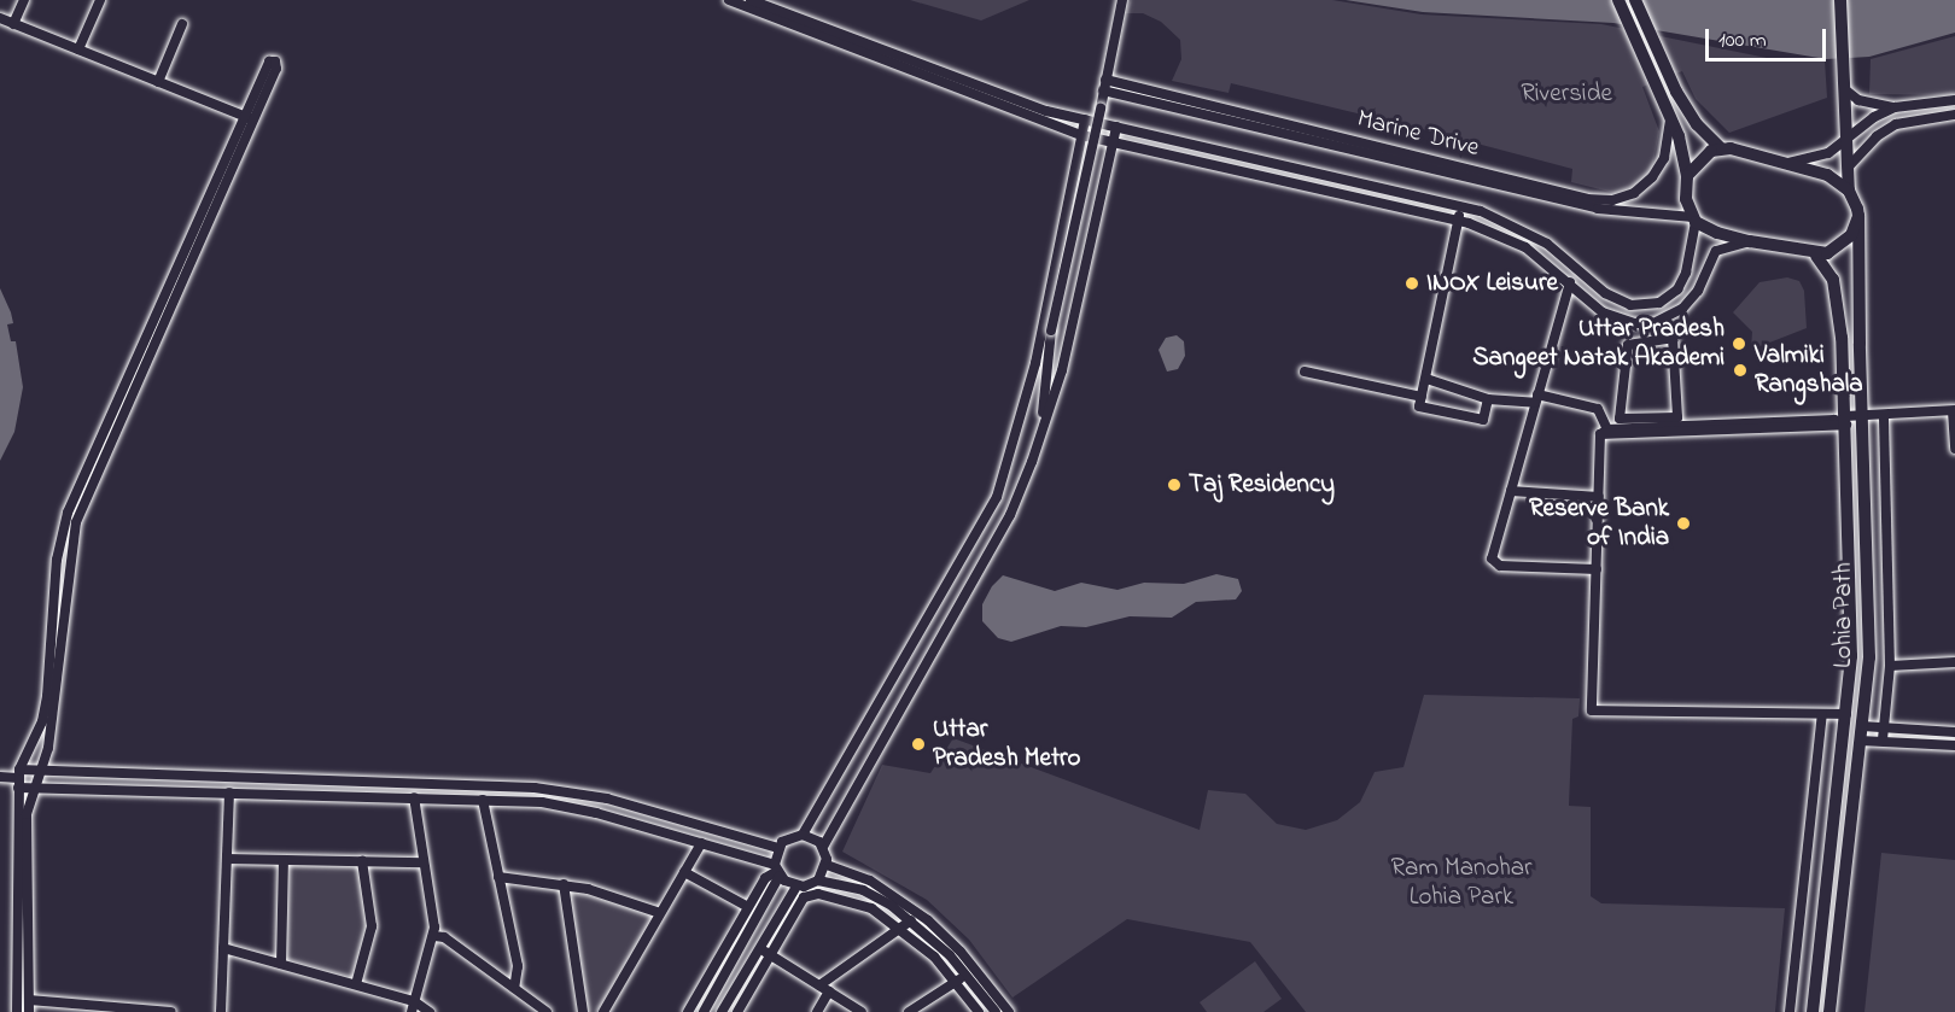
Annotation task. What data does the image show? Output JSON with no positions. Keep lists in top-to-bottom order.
{
  "streets": {
    "main road": ["Lohia Path"],
    "street": ["Marine Drive"]
  },
  "parks": ["Riverside", "Ram Manohar Lohia Park"],
  "places": [
    "INOX Leisure",
    "Uttar Pradesh Sangeet Natak Akademi",
    "Valmiki Rangshala",
    "Taj Residency",
    "Reserve Bank of India",
    "Uttar Pradesh Metro"
  ],
  "scale_bar": "100 m"
}
